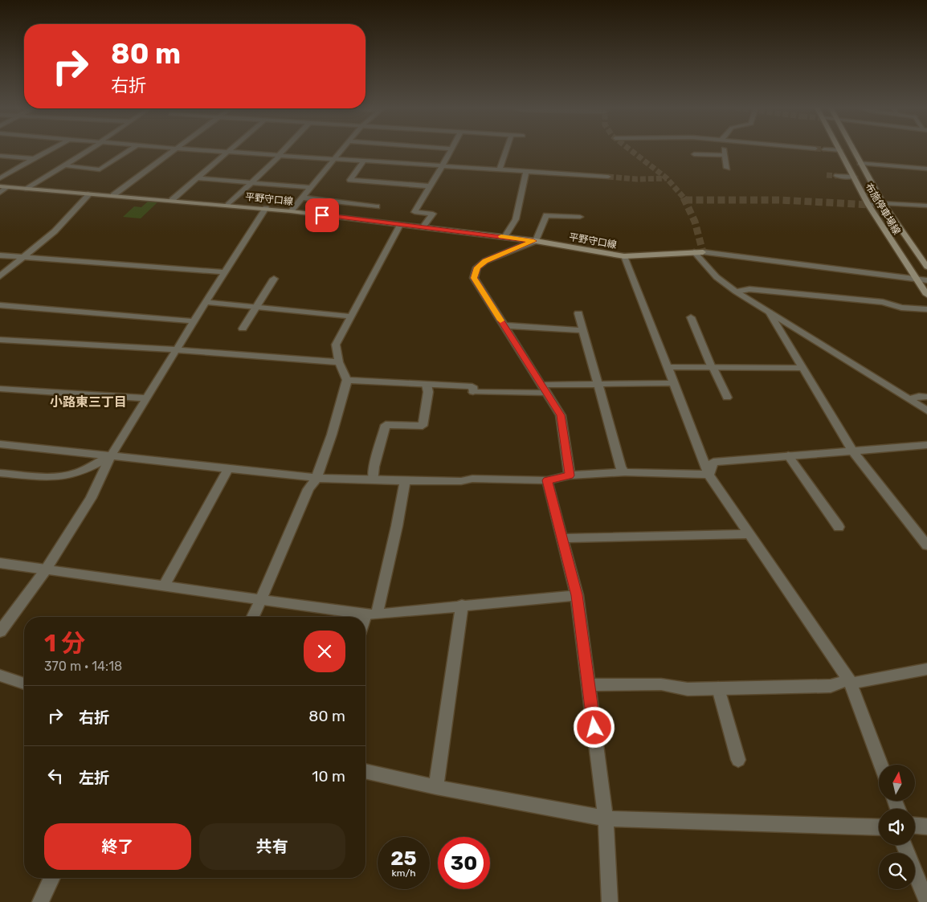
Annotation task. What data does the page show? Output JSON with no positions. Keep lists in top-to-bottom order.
{
  "streets": {
    "main road": ["平野守口線", "布施停車場線"]
  },
  "districts": ["小路東三丁目"],
  "north": "top",
  "page": {
    "turn": ["80 m", "右折"],
    "heading": ["1 分", "370 m · 14:18"],
    "list": [
      {
        "name": "右折",
        "value": "80 m"
      },
      {
        "name": "左折",
        "value": "10 m"
      }
    ],
    "buttons": ["終了", "共有"],
    "speed": "25 km/h",
    "limit": "30"
  }
}
